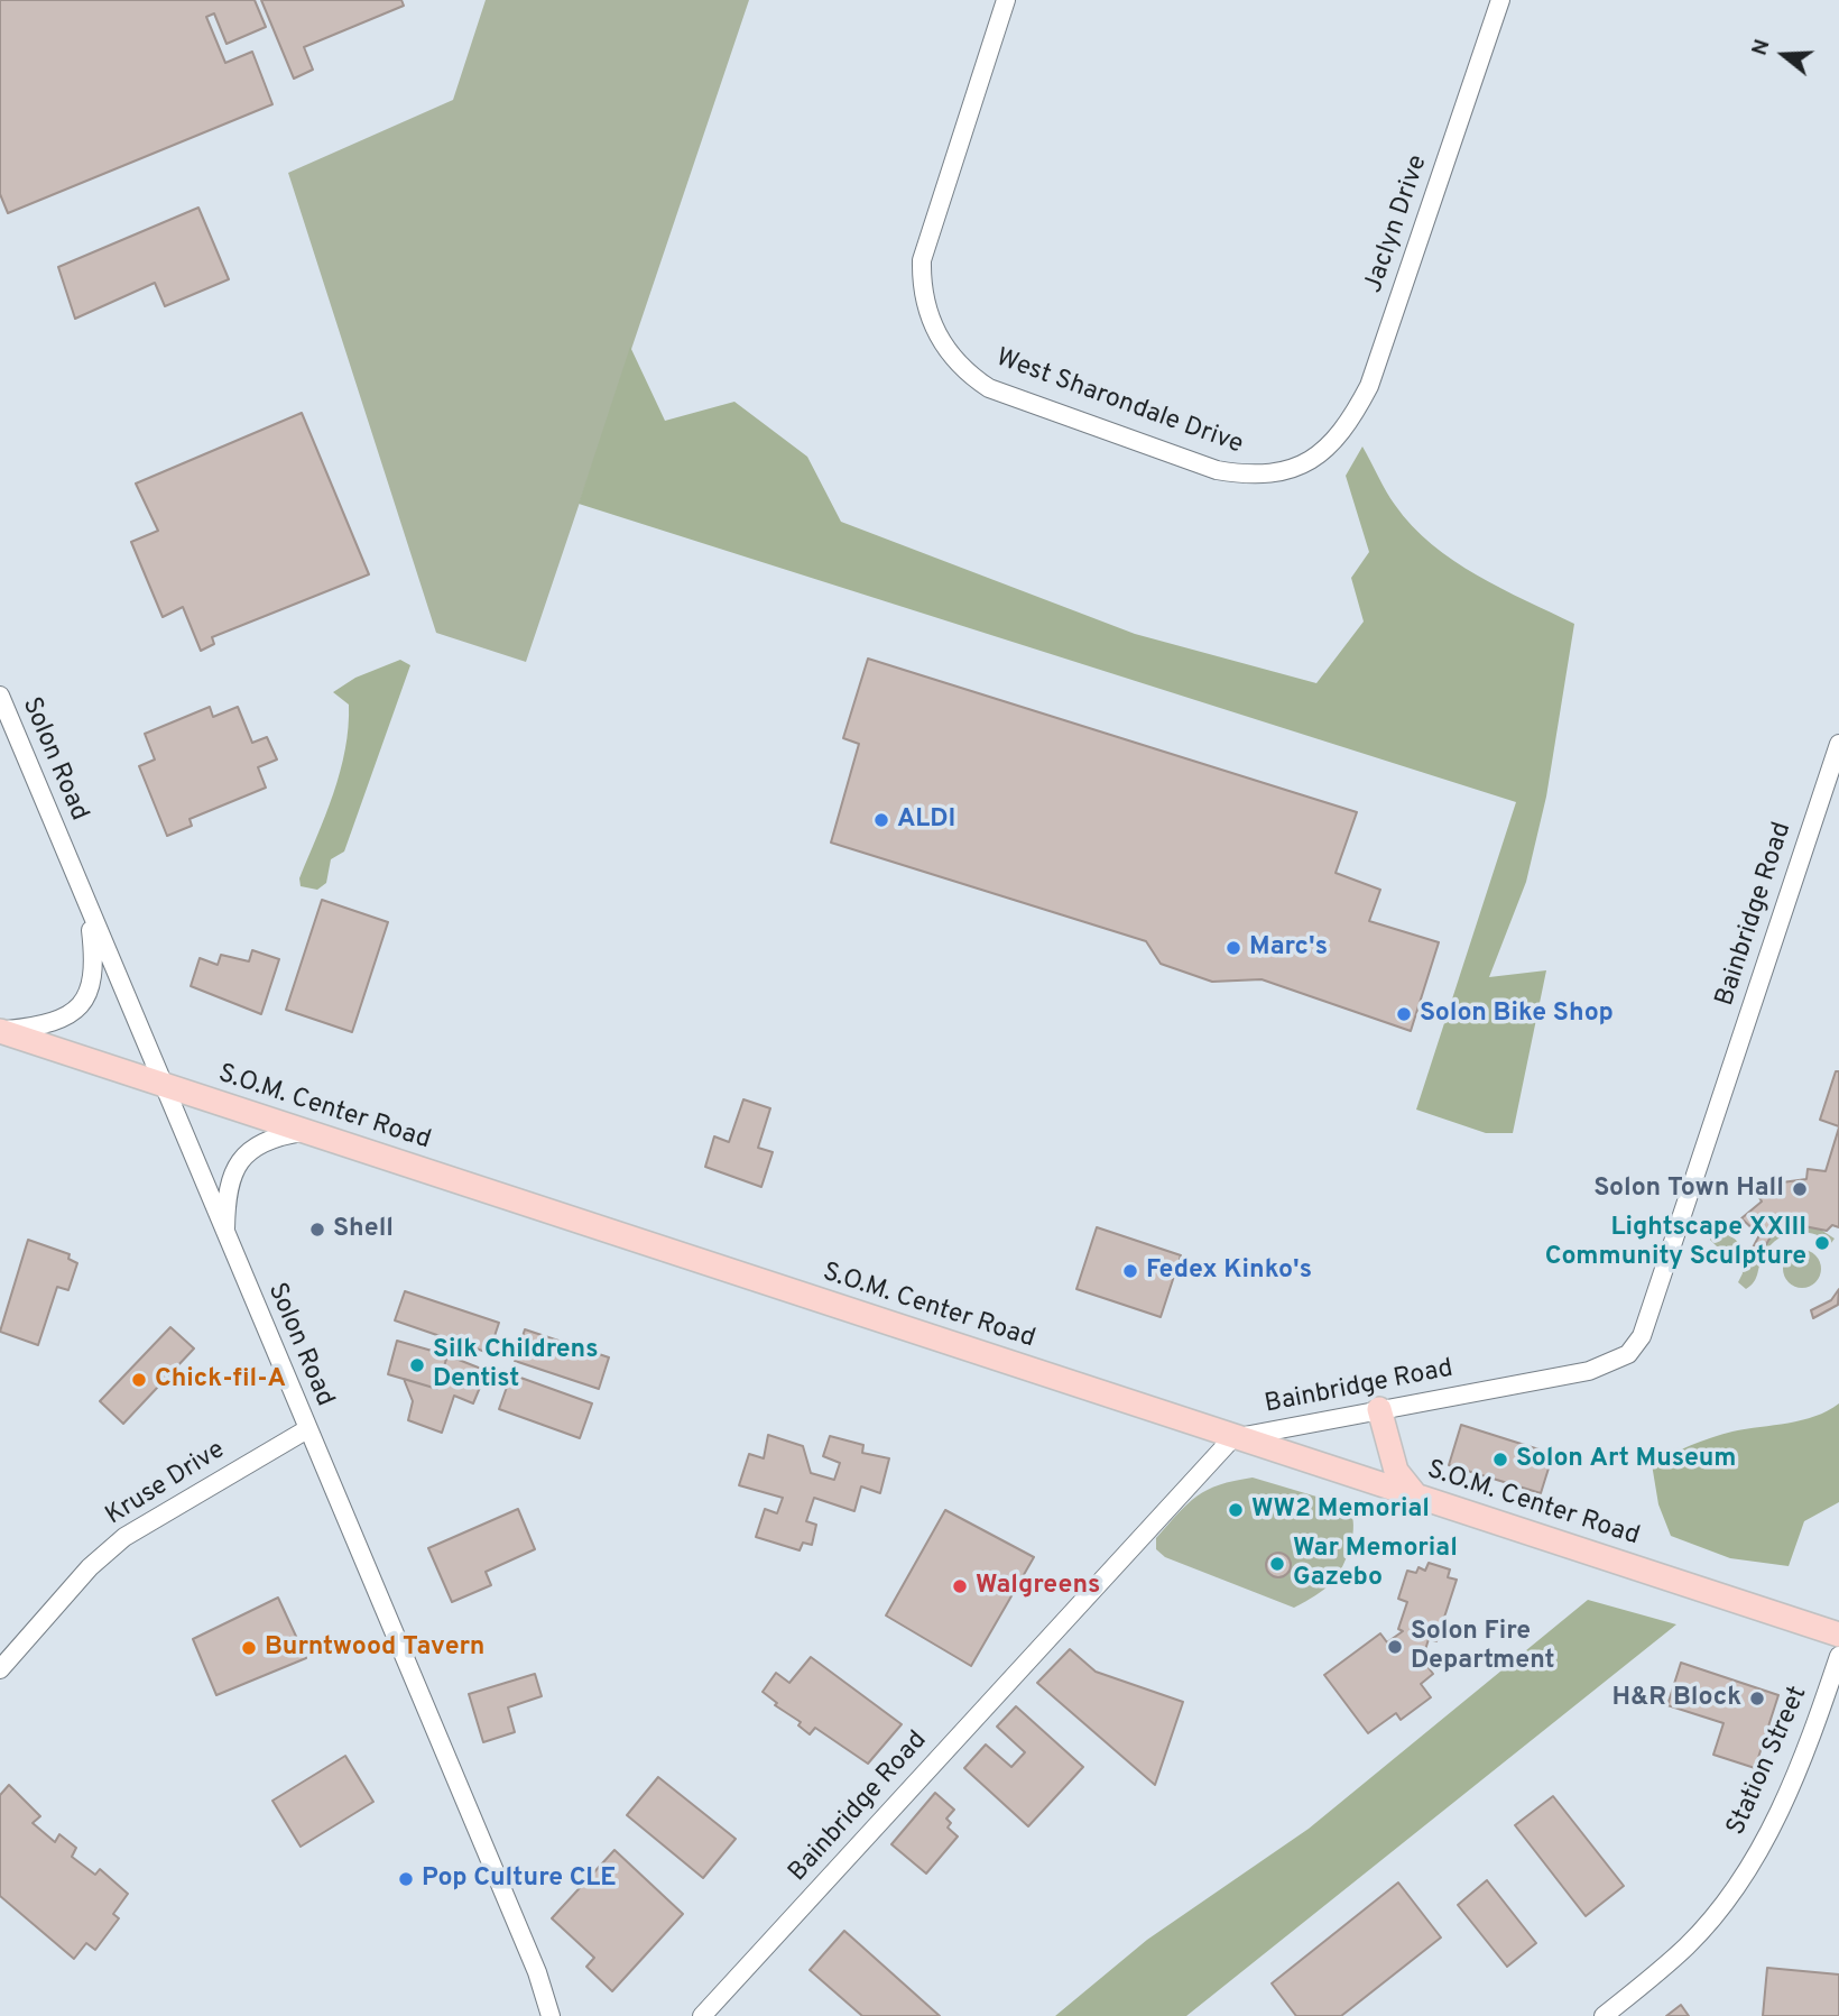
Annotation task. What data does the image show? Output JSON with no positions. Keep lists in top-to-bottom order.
{
  "streets": {
    "main road": ["S.O.M. Center Road"],
    "street": [
      "Jaclyn Drive",
      "West Sharondale Drive",
      "Solon Road",
      "Bainbridge Road",
      "Kruse Drive",
      "Station Street"
    ]
  },
  "crossings": [
    ["Jaclyn Drive", "West Sharondale Drive"],
    ["Solon Road", "S.O.M. Center Road"],
    ["Solon Road", "Kruse Drive"],
    ["Bainbridge Road", "S.O.M. Center Road"]
  ],
  "places": [
    "ALDI",
    "Marc's",
    "Solon Bike Shop",
    "Solon Town Hall",
    "Shell",
    "Lightscape XXIII Community Sculpture",
    "Fedex Kinko's",
    "Silk Childrens Dentist",
    "Chick-fil-A",
    "Solon Art Museum",
    "WW2 Memorial",
    "War Memorial Gazebo",
    "Walgreens",
    "Solon Fire Department",
    "Burntwood Tavern",
    "H&R Block",
    "Pop Culture CLE"
  ],
  "north": "left"
}
